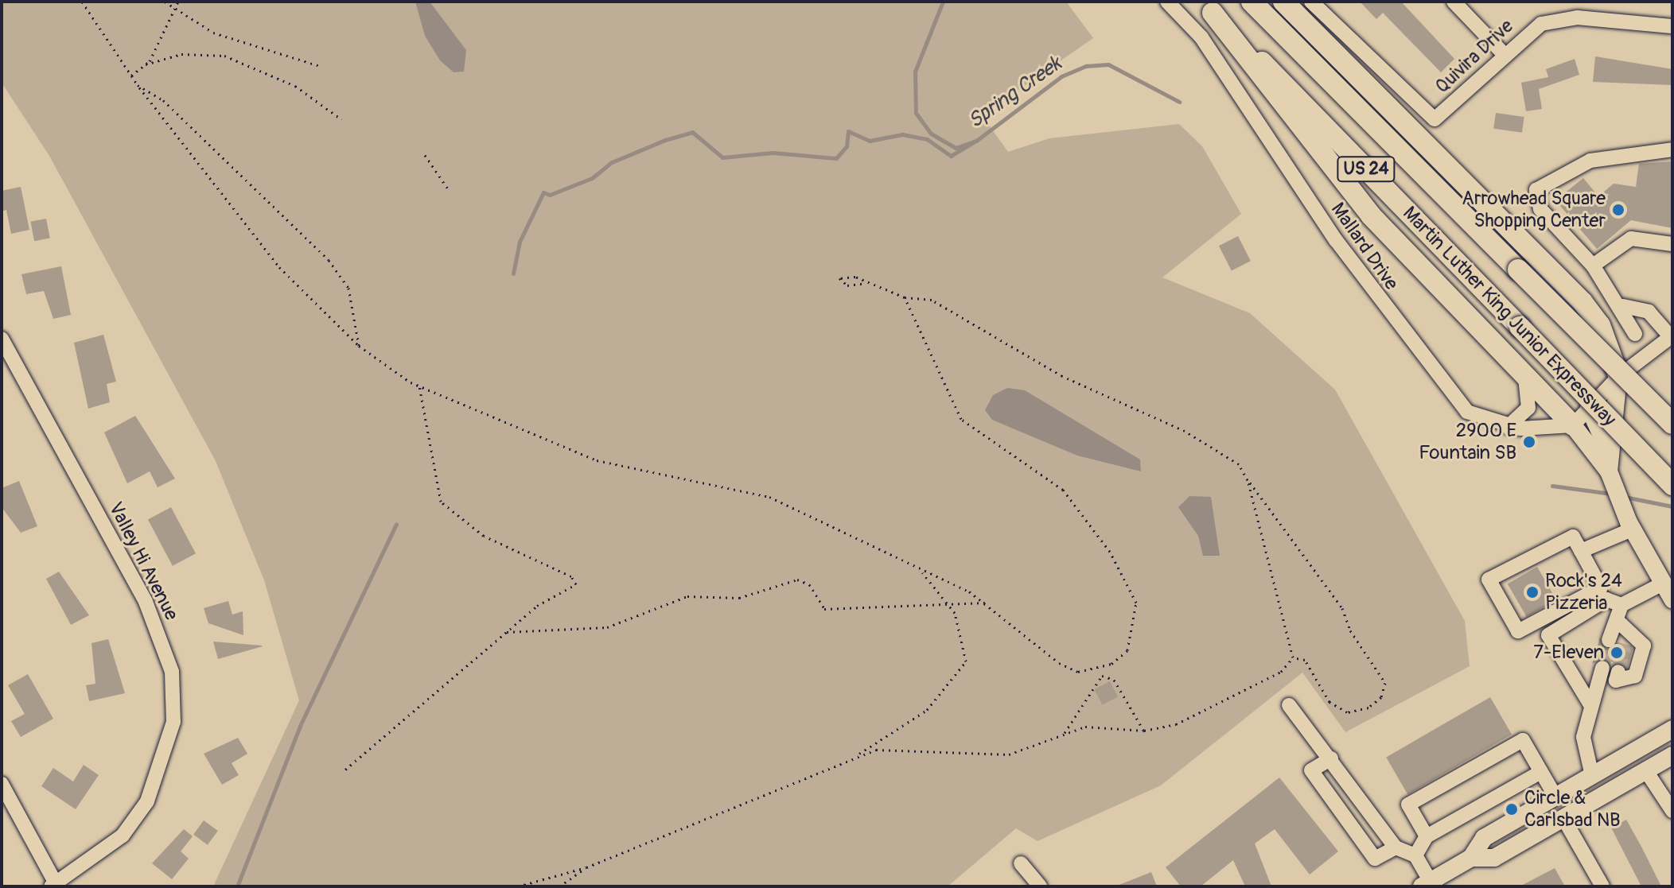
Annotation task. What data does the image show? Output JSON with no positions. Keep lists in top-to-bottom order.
{
  "streets": {
    "highway": ["US 24", "Martin Luther King Junior Expressway"],
    "street": ["Quivira Drive", "Mallard Drive", "Valley Hi Avenue"]
  },
  "water": ["Spring Creek"],
  "places": [
    "Arrowhead Square Shopping Center",
    "2900 E Fountain SB",
    "Rock's 24 Pizzeria",
    "7-Eleven",
    "Circle & Carlsbad NB"
  ]
}
